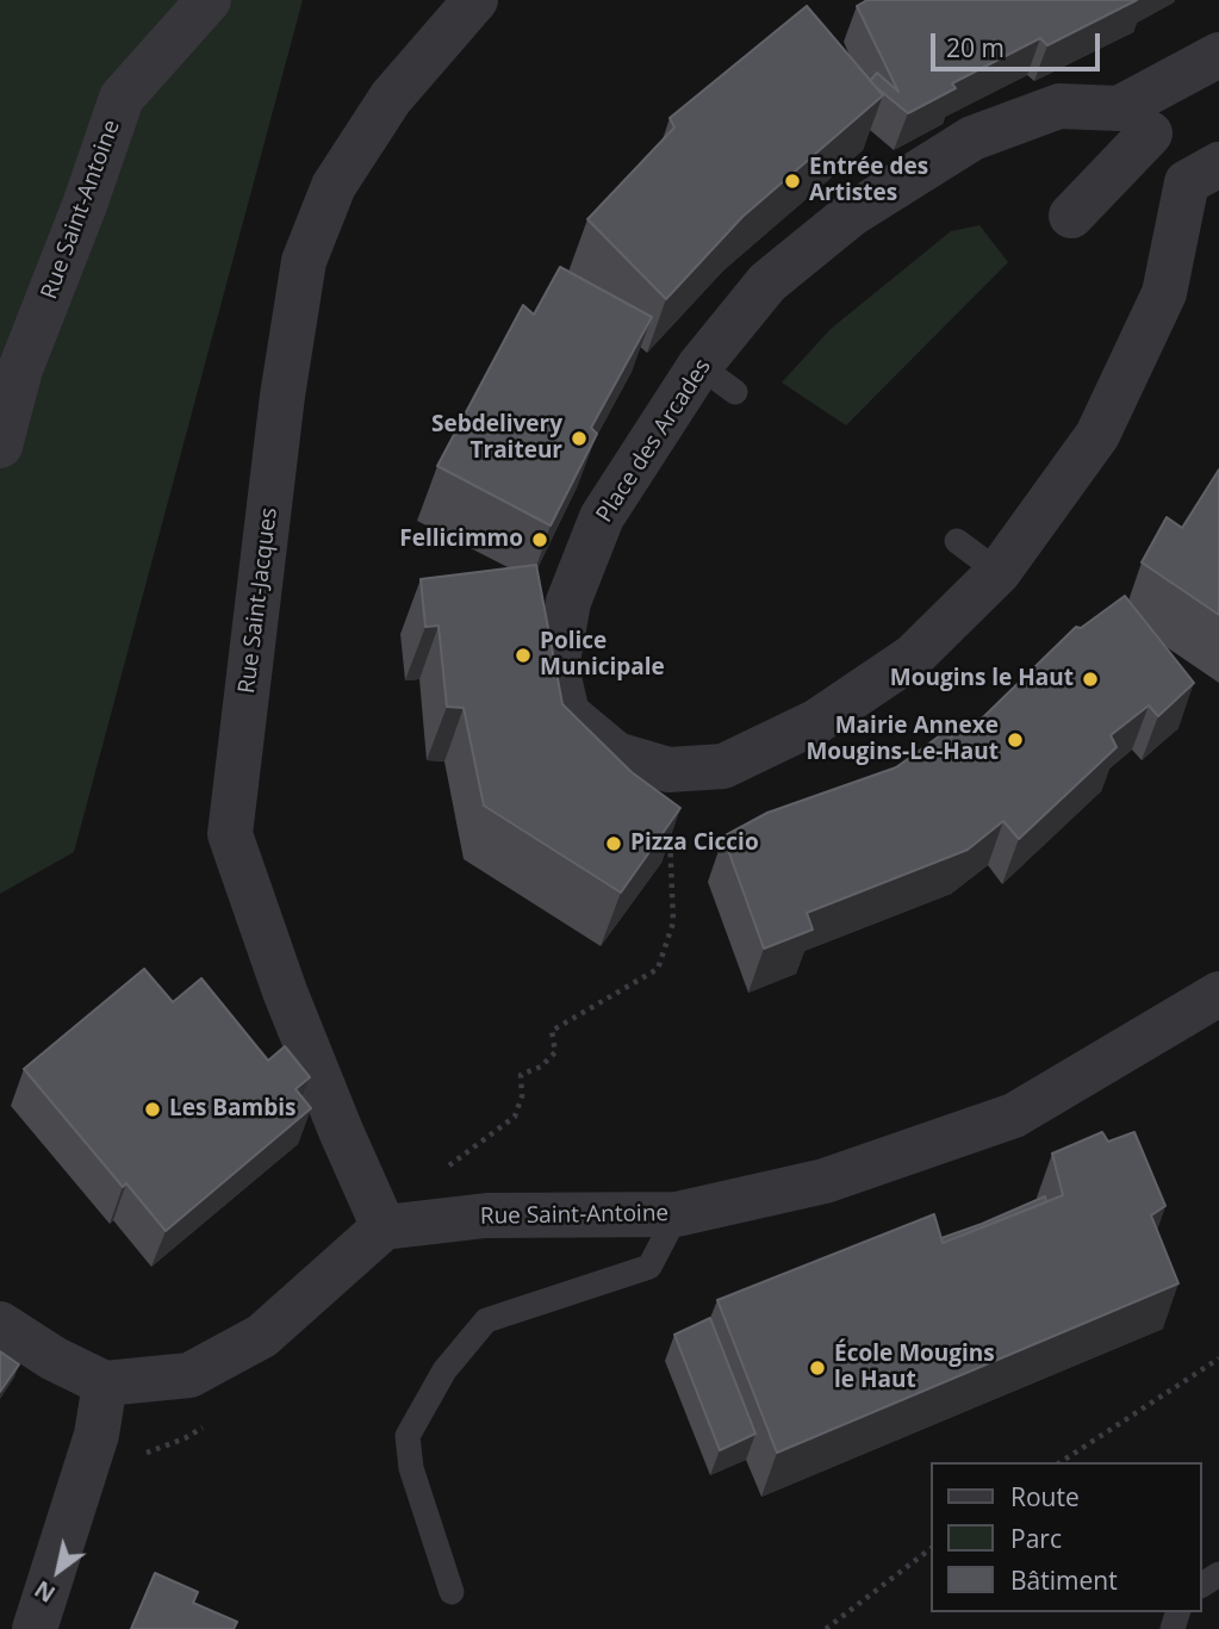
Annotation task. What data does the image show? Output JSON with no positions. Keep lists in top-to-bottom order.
{
  "streets": {
    "street": ["Rue Saint-Antoine", "Place des Arcades", "Rue Saint-Jacques"]
  },
  "crossings": [
    ["Rue Saint-Antoine", "Rue Saint-Jacques"]
  ],
  "places": [
    "Entrée des Artistes",
    "Sebdelivery Traiteur",
    "Fellicimmo",
    "Police Municipale",
    "Mougins le Haut",
    "Mairie Annexe Mougins-Le-Haut",
    "Pizza Ciccio",
    "Les Bambis",
    "École Mougins le Haut"
  ],
  "legend": ["Route", "Parc", "Bâtiment"],
  "scale_bar": "20 m",
  "north": "bottom left"
}
